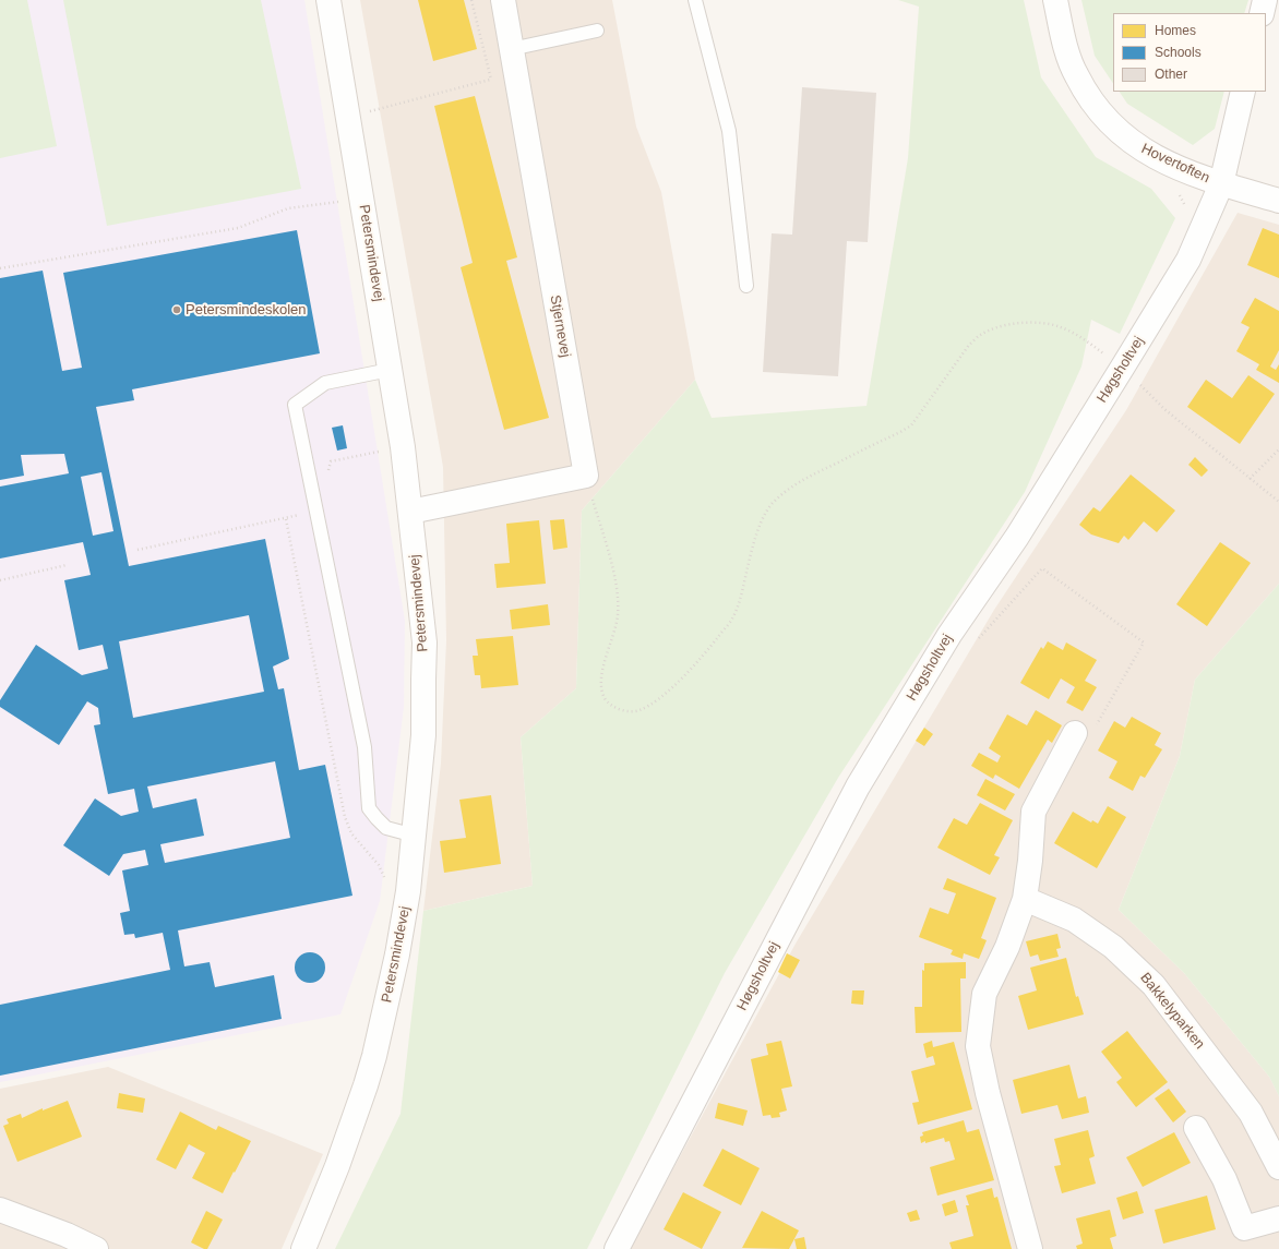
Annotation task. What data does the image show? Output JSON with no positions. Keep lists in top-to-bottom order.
{
  "streets": {
    "street": [
      "Hovertoften",
      "Petersmindevej",
      "Stjernevej",
      "Høgsholtvej",
      "Bakkelyparken"
    ]
  },
  "crossings": [
    ["Hovertoften", "Høgsholtvej"]
  ],
  "places": ["Petersmindeskolen"],
  "legend": ["Homes", "Schools", "Other"]
}
